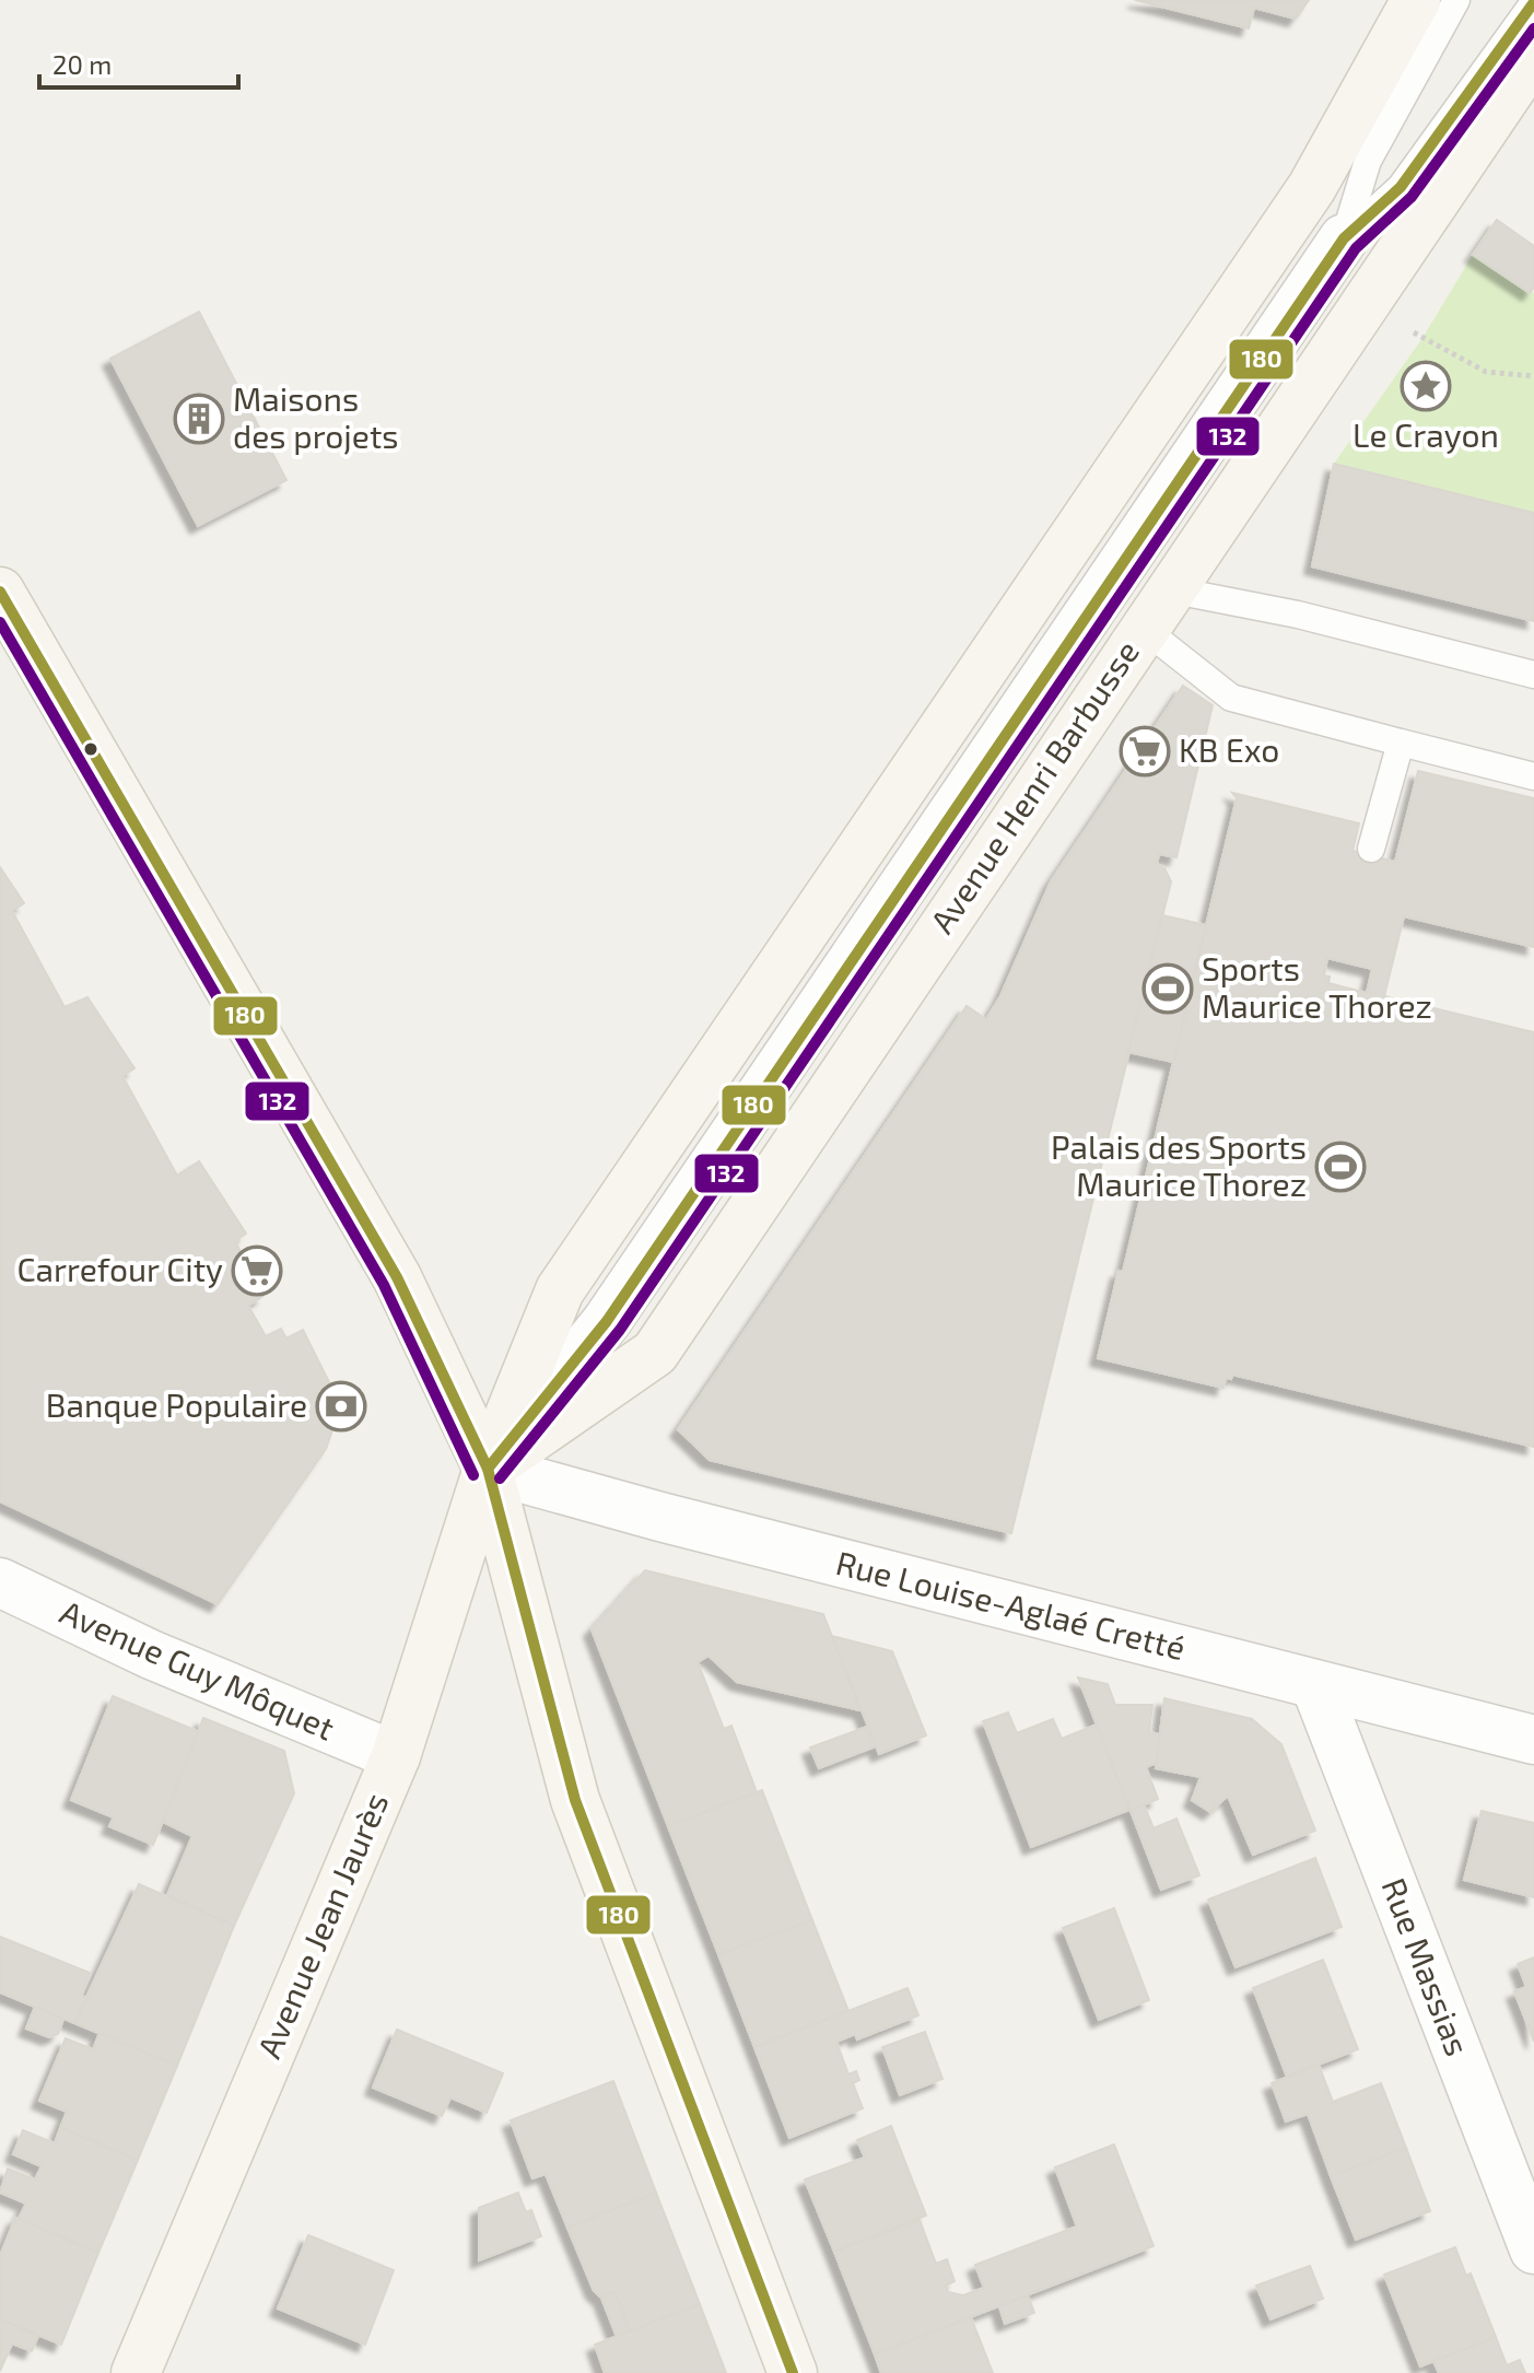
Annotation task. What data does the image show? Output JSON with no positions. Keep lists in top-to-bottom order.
{
  "streets": {
    "main road": ["Avenue Henri Barbusse", "Avenue Jean Jaurès"],
    "street": ["Rue Louise-Aglaé Cretté", "Avenue Guy Môquet", "Rue Massias"]
  },
  "crossings": [
    ["Avenue Henri Barbusse", "Rue Louise-Aglaé Cretté"],
    ["Avenue Henri Barbusse", "Avenue Jean Jaurès"],
    ["Rue Louise-Aglaé Cretté", "Avenue Jean Jaurès"],
    ["Rue Louise-Aglaé Cretté", "Rue Massias"],
    ["Avenue Guy Môquet", "Avenue Jean Jaurès"]
  ],
  "places": {
    "place": ["Le Crayon"],
    "building": ["Maisons des projets"],
    "supermarket": ["KB Exo", "Carrefour City"],
    "sports": ["Sports Maurice Thorez", "Palais des Sports Maurice Thorez"],
    "bank": ["Banque Populaire"]
  },
  "lines": ["transit line 180", "transit line 132"],
  "scale_bar": "20 m"
}
